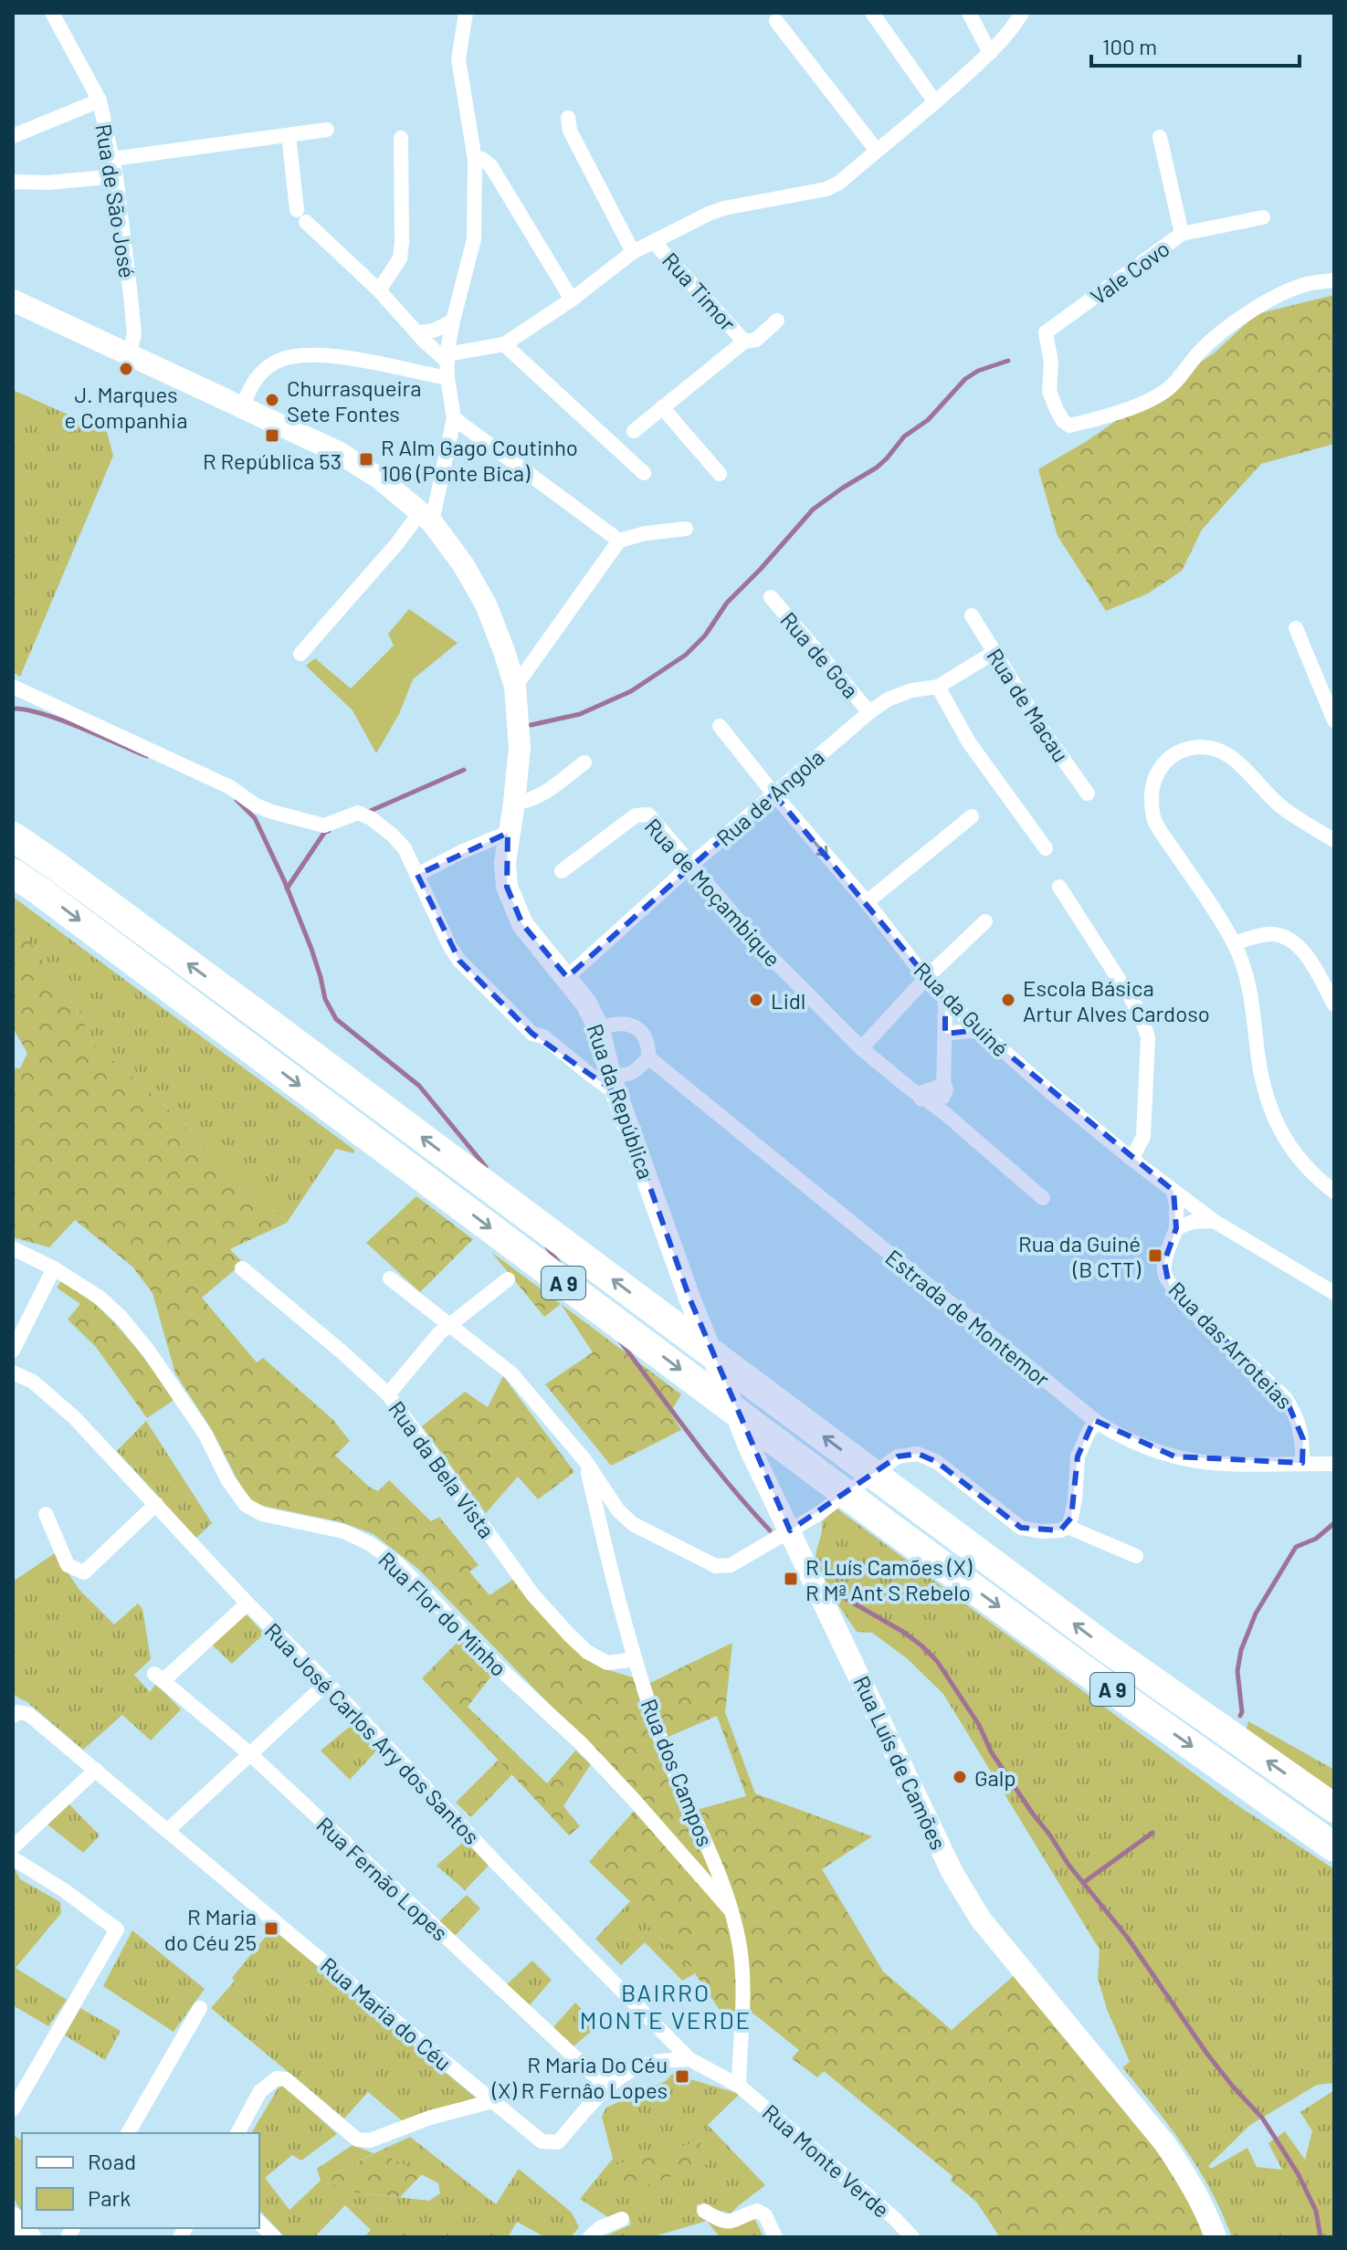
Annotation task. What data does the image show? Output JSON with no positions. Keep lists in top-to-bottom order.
{
  "streets": {
    "highway": ["A 9"],
    "main road": ["Rua da República", "Rua Luís de Camões"],
    "street": [
      "Rua de São José",
      "Vale Covo",
      "Rua Timor",
      "Rua de Goa",
      "Rua de Macau",
      "Rua de Angola",
      "Rua de Moçambique",
      "Rua da Guiné",
      "Estrada de Montemor",
      "Rua das Arroteias",
      "Rua da Bela Vista",
      "Rua Flor do Minho",
      "Rua José Carlos Ary dos Santos",
      "Rua dos Campos",
      "Rua Fernão Lopes",
      "Rua Maria do Céu",
      "Rua Monte Verde"
    ]
  },
  "crossings": [
    ["Rua de São José", "Rua da República"],
    ["Rua de Goa", "Rua de Angola"],
    ["Rua de Macau", "Rua de Angola"],
    ["Rua de Angola", "Rua de Moçambique"],
    ["Rua de Angola", "Rua da Guiné"],
    ["Rua de Angola", "Rua da República"],
    ["Rua da Guiné", "Rua das Arroteias"],
    ["Rua da República", "Rua Luís de Camões"],
    ["Estrada de Montemor", "Rua das Arroteias"],
    ["Rua da Bela Vista", "Rua dos Campos"],
    ["Rua Flor do Minho", "Rua dos Campos"],
    ["Rua José Carlos Ary dos Santos", "Rua dos Campos"],
    ["Rua José Carlos Ary dos Santos", "Rua Fernão Lopes"],
    ["Rua José Carlos Ary dos Santos", "Rua Maria do Céu"],
    ["Rua José Carlos Ary dos Santos", "Rua Monte Verde"],
    ["Rua dos Campos", "Rua Monte Verde"],
    ["Rua Fernão Lopes", "Rua Maria do Céu"]
  ],
  "districts": ["BAIRRO MONTE VERDE"],
  "places": {
    "other": [
      "J. Marques e Companhia",
      "Churrasqueira Sete Fontes",
      "Lidl",
      "Escola Básica Artur Alves Cardoso",
      "Galp"
    ],
    "transit": [
      "R República 53",
      "R Alm Gago Coutinho 106 (Ponte Bica)",
      "Rua da Guiné (B CTT)",
      "R Luís Camões (X) R Mª Ant S Rebelo",
      "R Maria do Céu 25",
      "R Maria Do Céu (X) R Fernâo Lopes"
    ]
  },
  "legend": ["Road", "Park"],
  "scale_bar": "100 m"
}
